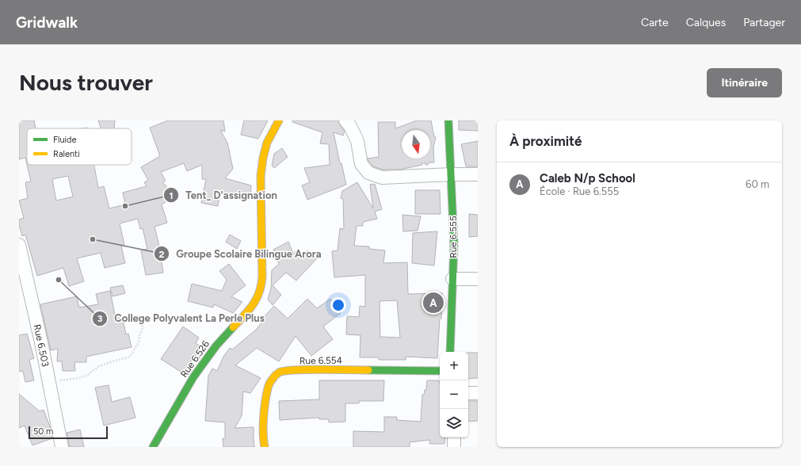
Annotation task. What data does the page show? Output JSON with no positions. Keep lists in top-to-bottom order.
{
  "streets": {
    "street": [
      "Rue 6.555",
      "Rue 6.503",
      "Rue 6.526",
      "Rue 6.554"
    ]
  },
  "places": ["Tent_ D'assignation", "Groupe Scolaire Bilingue Arora", "College Polyvalent La Perle Plus"],
  "legend": ["Fluide", "Ralenti"],
  "scale_bar": "50 m",
  "north": "bottom",
  "page": {
    "header": "Gridwalk",
    "nav": ["Carte", "Calques", "Partager"],
    "buttons": "Itinéraire",
    "title": "Nous trouver",
    "heading": "À proximité",
    "list": [
      {
        "mark": "A",
        "name": "Caleb N/p School",
        "note": "École · Rue 6.555",
        "value": "60 m"
      }
    ],
    "pins": "A",
    "map_buttons": ["+", "−"],
    "scale": "50 m"
  }
}
